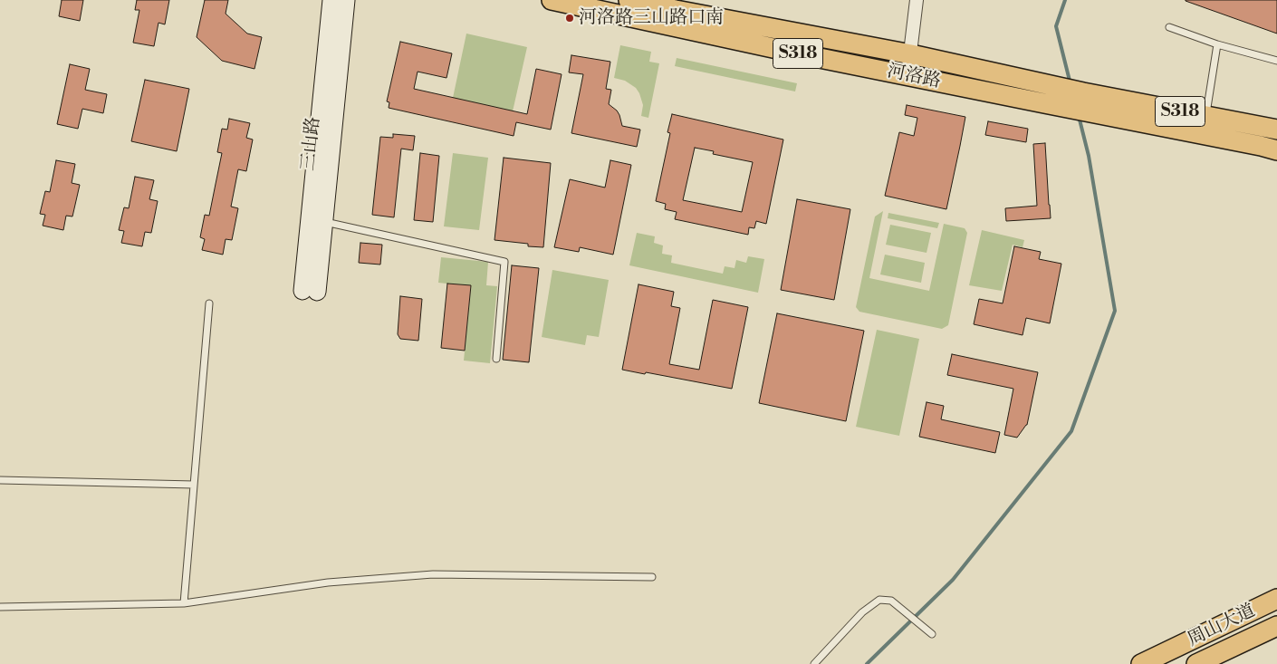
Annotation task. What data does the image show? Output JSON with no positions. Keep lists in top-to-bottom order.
{
  "streets": {
    "main road": ["S318", "河洛路", "周山大道"],
    "street": ["三山路"]
  },
  "places": ["河洛路三山路口南"]
}
